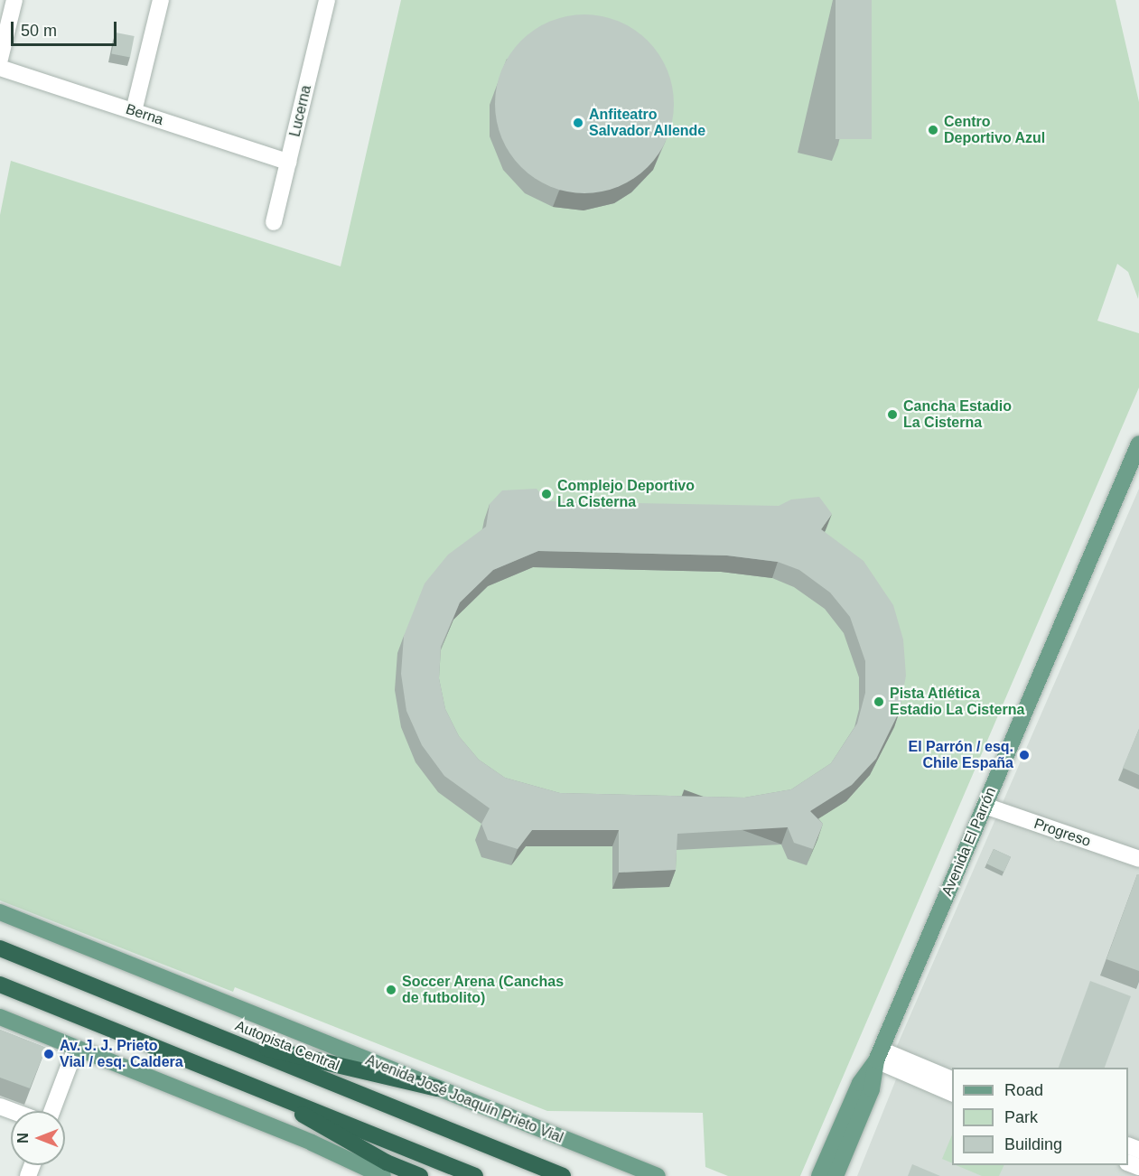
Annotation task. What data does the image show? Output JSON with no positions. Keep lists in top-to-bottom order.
{
  "streets": {
    "highway": ["Autopista Central"],
    "main road": ["Avenida El Parrón", "Avenida José Joaquín Prieto Vial"],
    "street": ["Lucerna", "Berna", "Progreso"]
  },
  "crossings": [
    ["Lucerna", "Berna"],
    ["Progreso", "Avenida El Parrón"]
  ],
  "places": [
    "Anfiteatro Salvador Allende",
    "Centro Deportivo Azul",
    "Cancha Estadio La Cisterna",
    "Complejo Deportivo La Cisterna",
    "Pista Atlética Estadio La Cisterna",
    "El Parrón / esq. Chile España",
    "Soccer Arena (Canchas de futbolito)",
    "Av. J. J. Prieto Vial / esq. Caldera"
  ],
  "legend": ["Road", "Park", "Building"],
  "scale_bar": "50 m",
  "north": "left"
}
